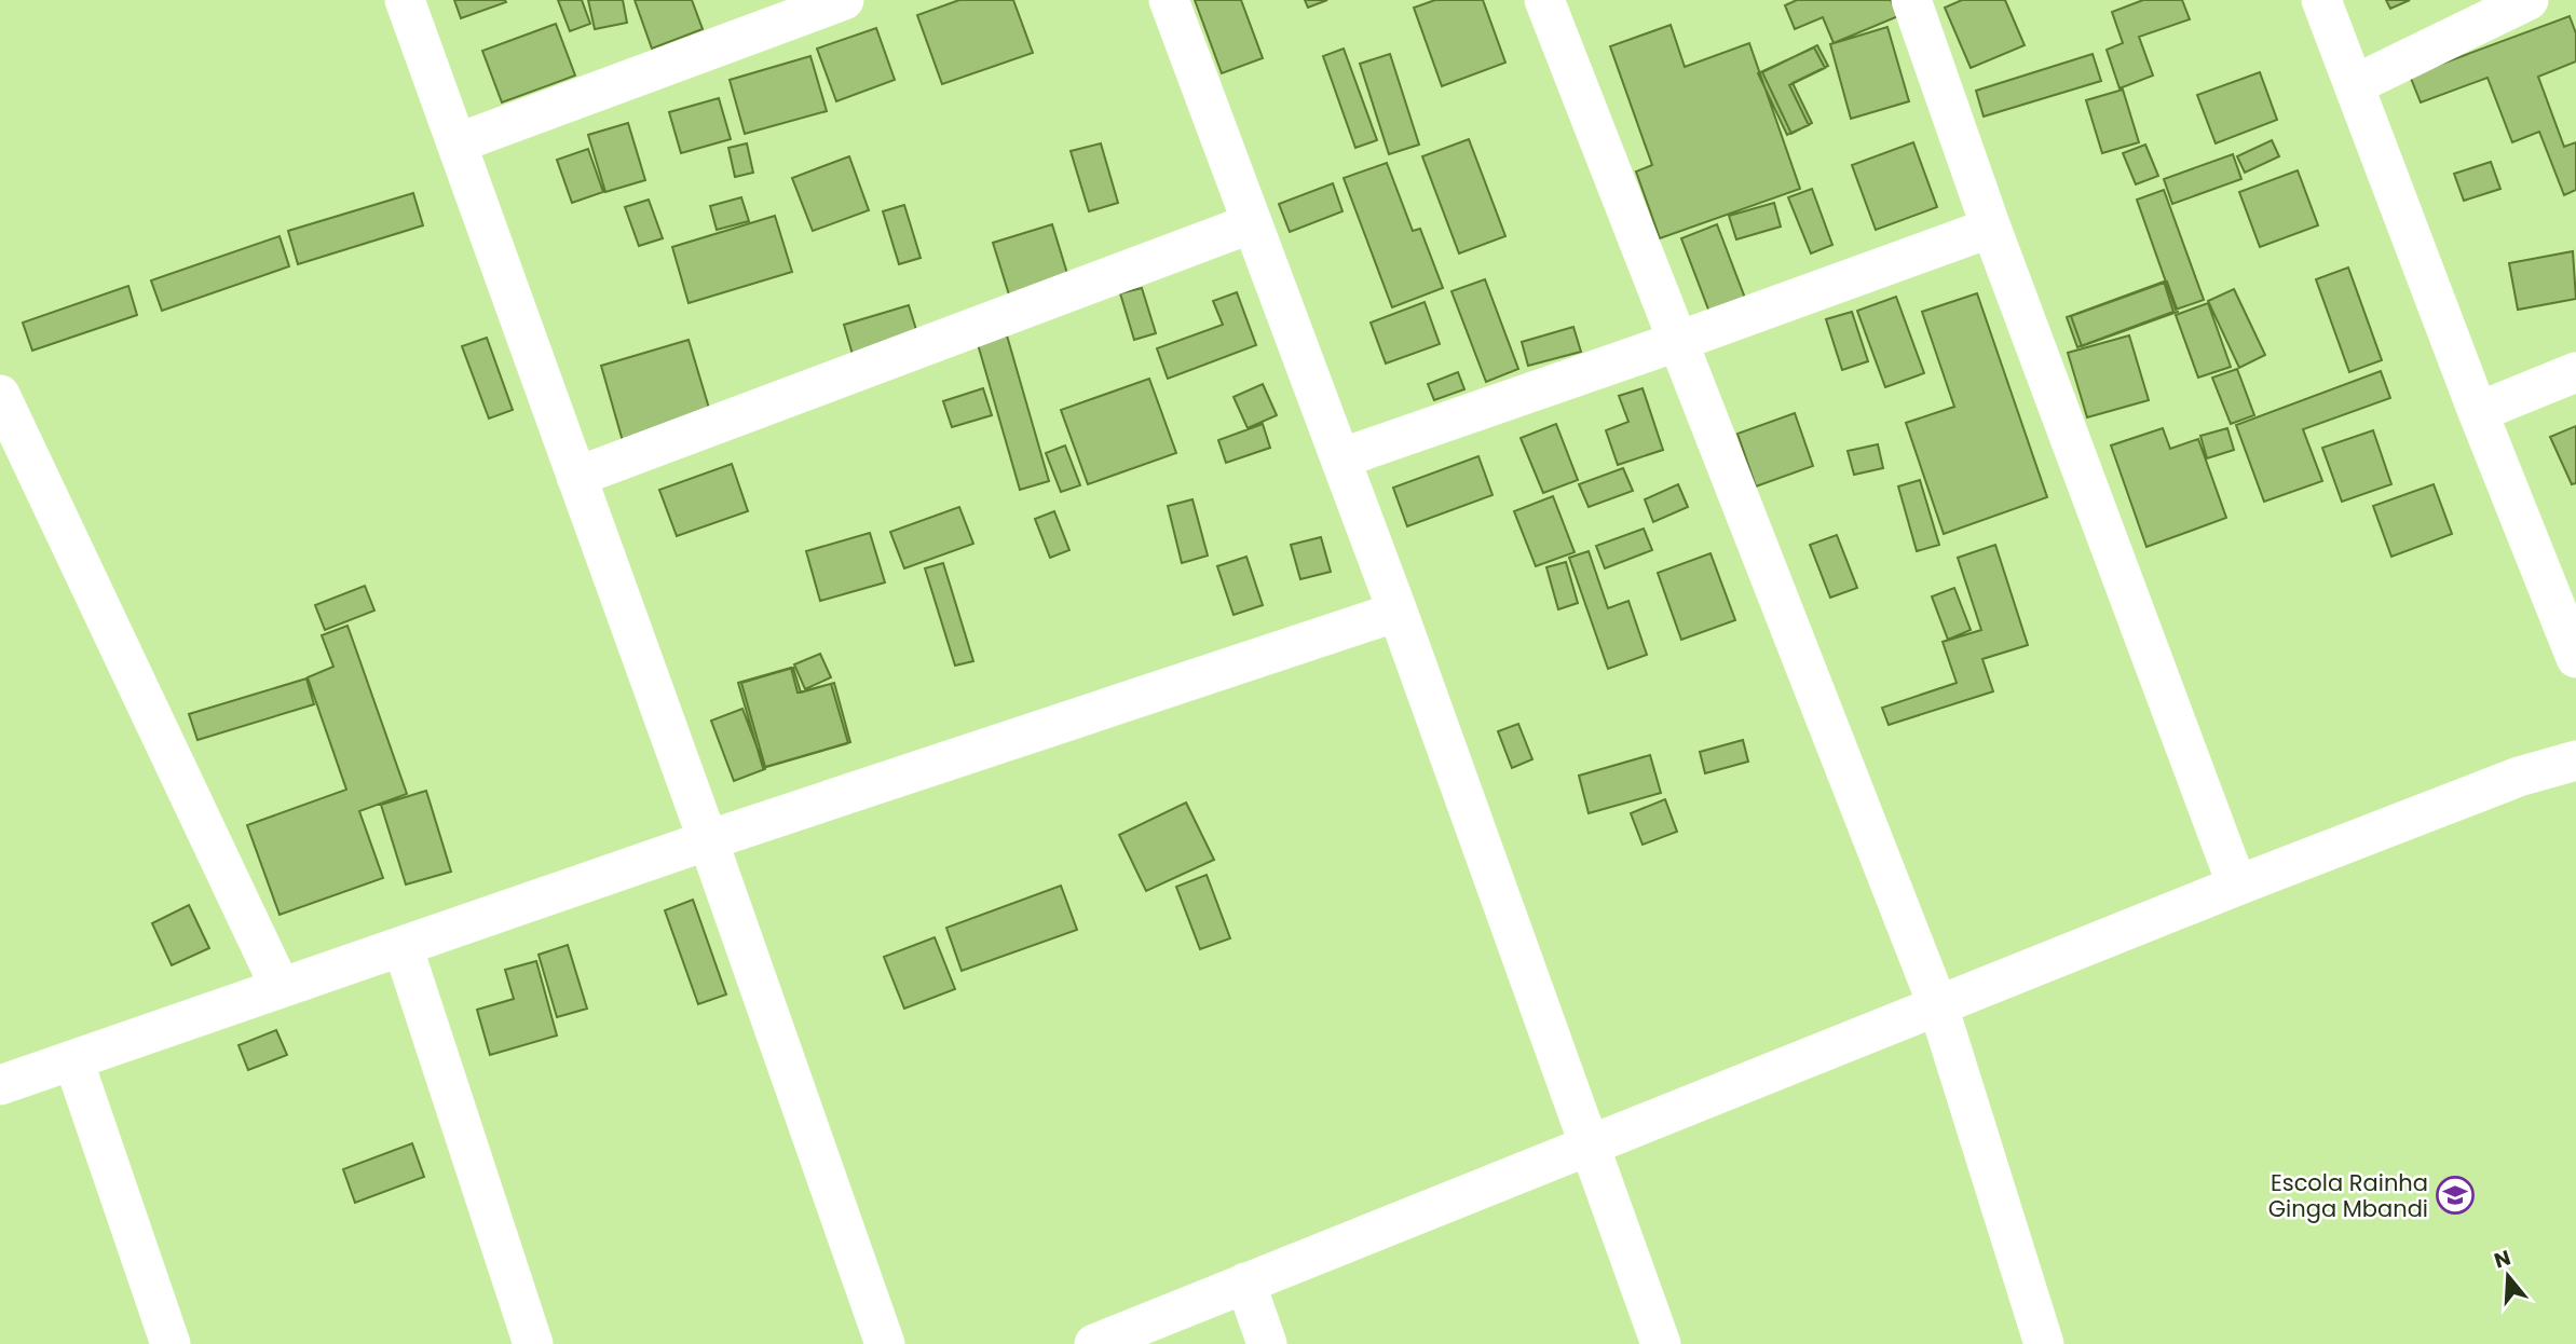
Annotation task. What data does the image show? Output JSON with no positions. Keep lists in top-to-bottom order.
{
  "places": {
    "school or university": ["Escola Rainha Ginga Mbandi"]
  },
  "north": "top"
}
